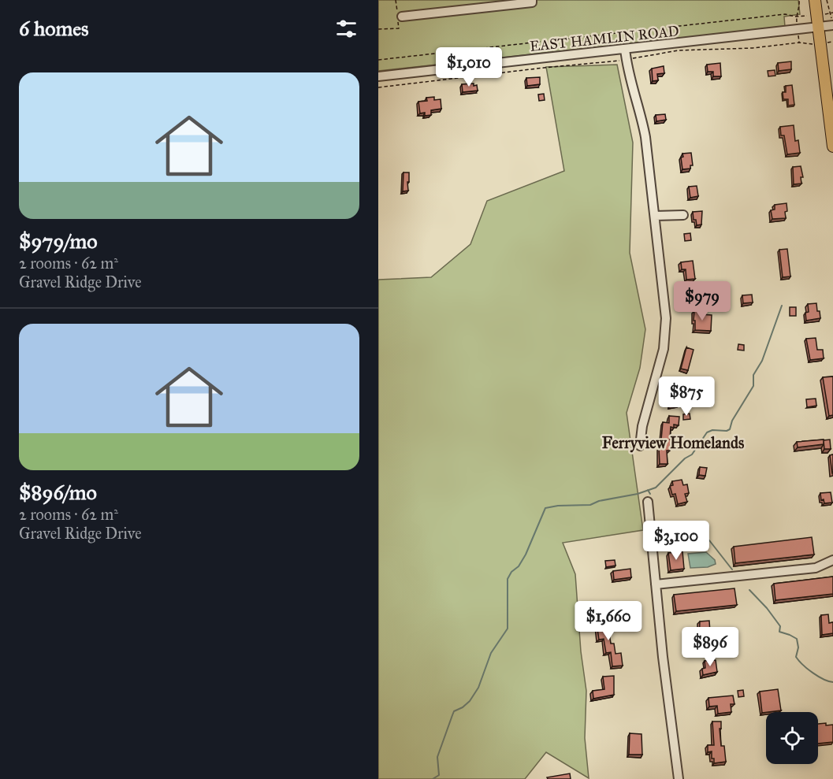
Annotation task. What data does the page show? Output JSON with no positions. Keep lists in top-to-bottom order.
{
  "streets": {
    "street": ["EAST HAMLIN ROAD"]
  },
  "districts": ["Ferryview Homelands"],
  "page": {
    "heading": "6 homes",
    "price": [
      "$1,010",
      "$979",
      "$875",
      "$3,100",
      "$1,660",
      "$896"
    ],
    "list": [
      {
        "name": "$979/mo",
        "note": "2 rooms · 62 m² · Gravel Ridge Drive"
      },
      {
        "name": "$896/mo",
        "note": "2 rooms · 62 m² · Gravel Ridge Drive"
      }
    ]
  }
}
